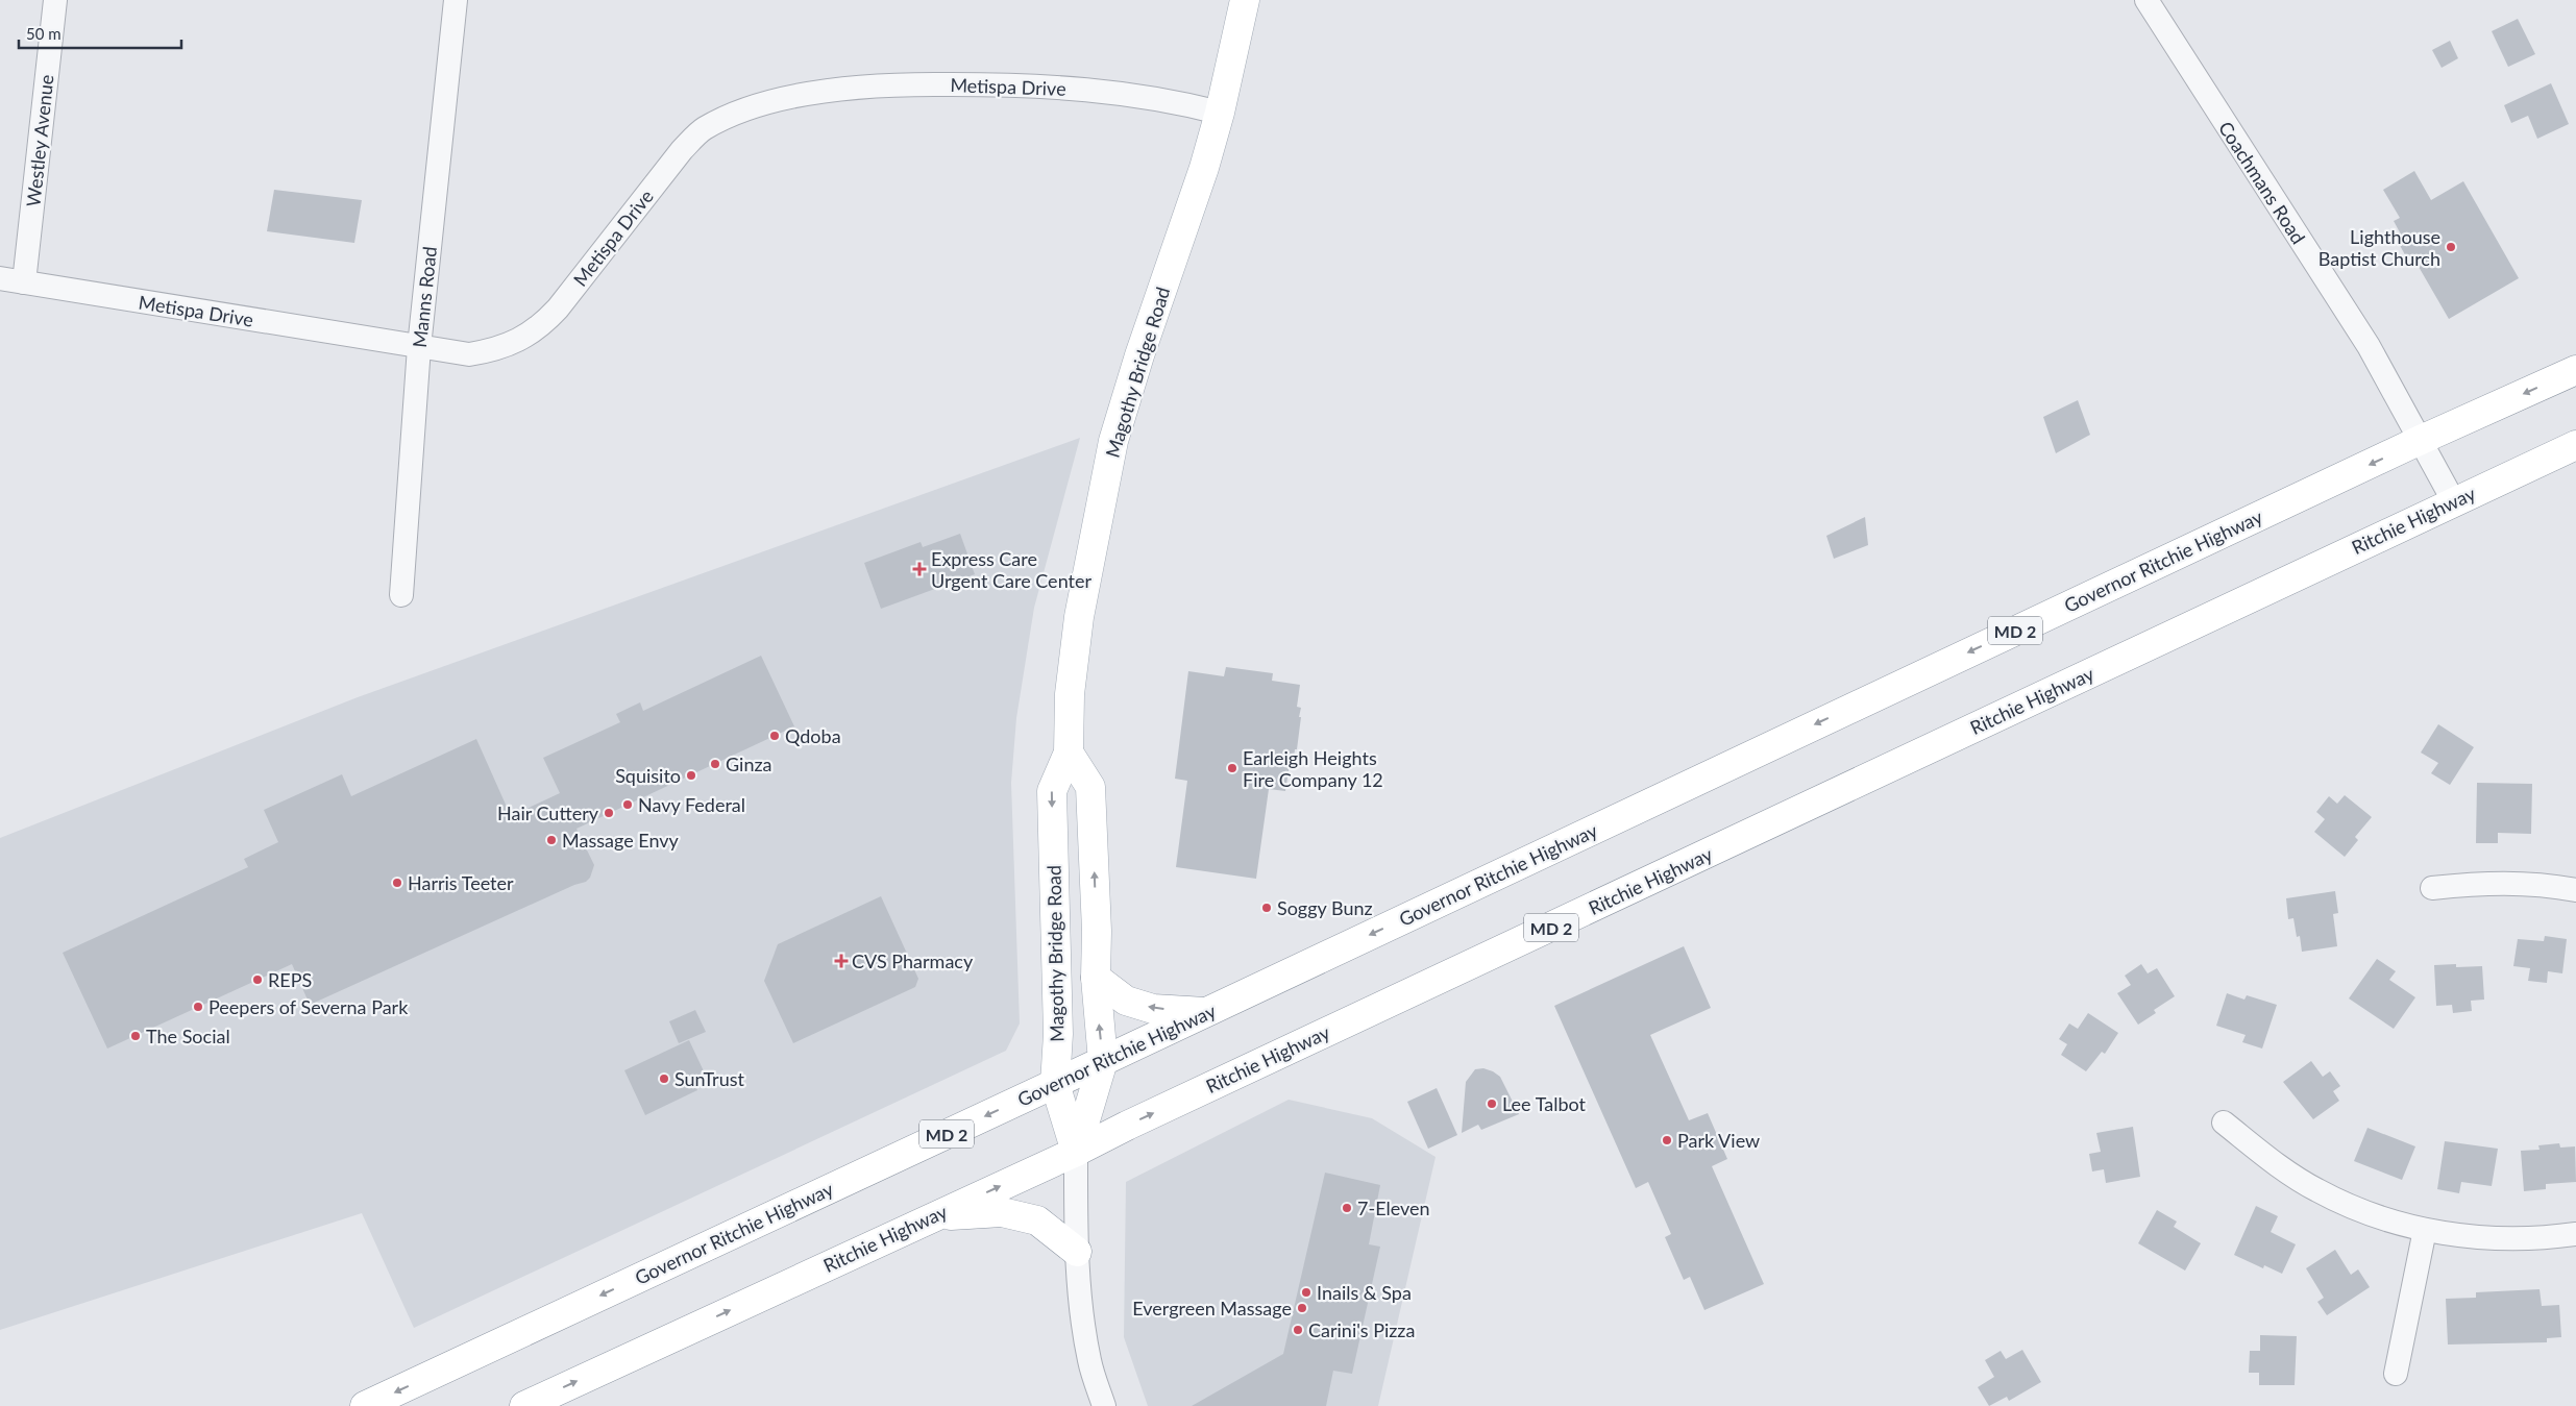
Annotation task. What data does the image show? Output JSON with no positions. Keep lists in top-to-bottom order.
{
  "streets": {
    "main road": [
      "Magothy Bridge Road",
      "Ritchie Highway",
      "Governor Ritchie Highway",
      "MD 2"
    ],
    "street": [
      "Metispa Drive",
      "Westley Avenue",
      "Coachmans Road",
      "Manns Road"
    ]
  },
  "crossings": [
    ["Metispa Drive", "Westley Avenue"],
    ["Metispa Drive", "Manns Road"],
    ["Metispa Drive", "Magothy Bridge Road"],
    ["Coachmans Road", "Ritchie Highway"],
    ["Coachmans Road", "Governor Ritchie Highway"],
    ["Magothy Bridge Road", "Ritchie Highway"],
    ["Magothy Bridge Road", "Governor Ritchie Highway"]
  ],
  "one_way": ["Ritchie Highway", "Governor Ritchie Highway"],
  "places": {
    "other": [
      "Lighthouse Baptist Church",
      "Qdoba",
      "Ginza",
      "Earleigh Heights Fire Company 12",
      "Squisito",
      "Navy Federal",
      "Hair Cuttery",
      "Massage Envy",
      "Harris Teeter",
      "Soggy Bunz",
      "REPS",
      "Peepers of Severna Park",
      "The Social",
      "SunTrust",
      "Lee Talbot",
      "Park View",
      "7-Eleven",
      "Inails & Spa",
      "Evergreen Massage",
      "Carini's Pizza"
    ],
    "health": ["Express Care Urgent Care Center", "CVS Pharmacy"]
  },
  "scale_bar": "50 m"
}
